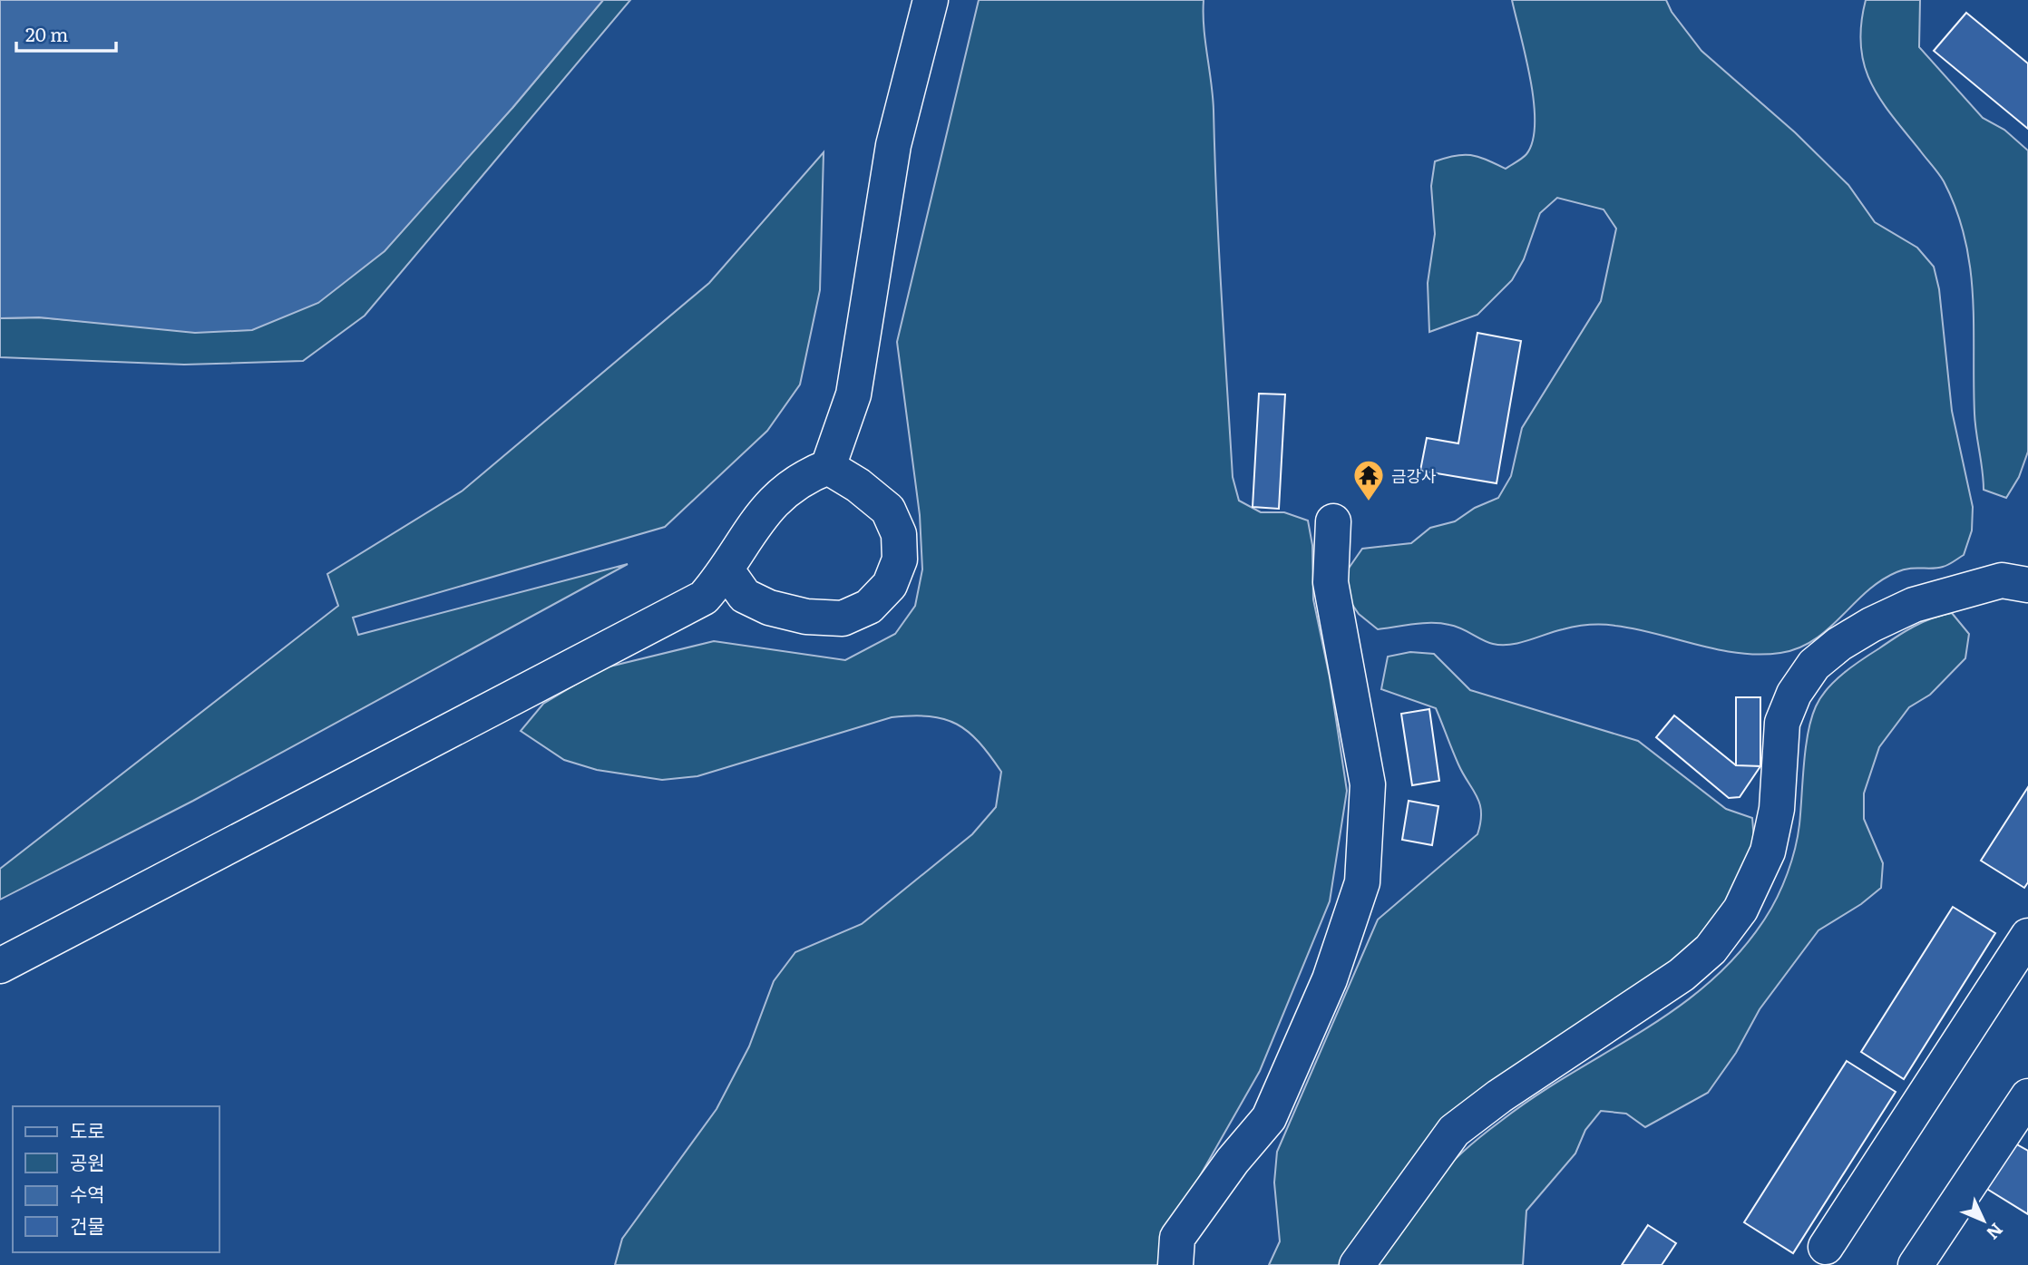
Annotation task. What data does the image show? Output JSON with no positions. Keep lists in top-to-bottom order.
{
  "places": {
    "temple": ["금강사"]
  },
  "legend": [
    "도로",
    "공원",
    "수역",
    "건물"
  ],
  "scale_bar": "20 m",
  "north": "bottom right"
}
